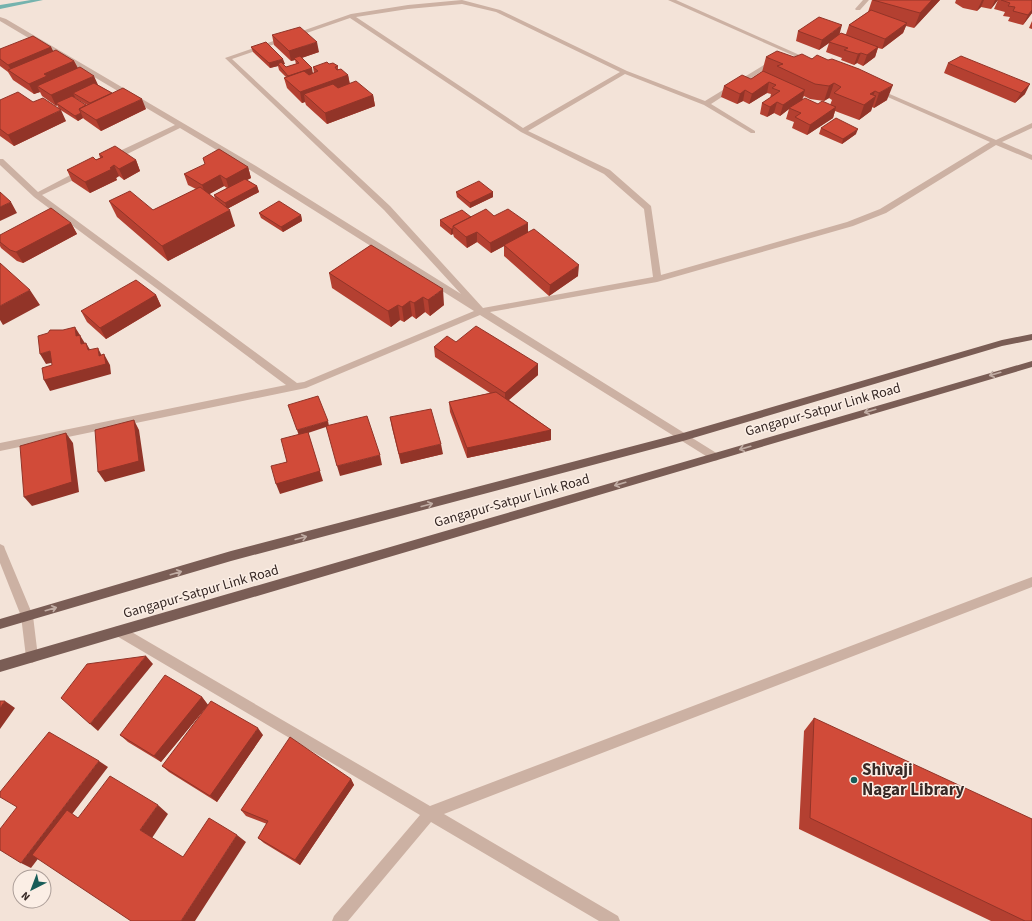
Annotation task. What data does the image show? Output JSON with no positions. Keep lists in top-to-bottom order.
{
  "streets": {
    "main road": ["Gangapur-Satpur Link Road"]
  },
  "places": ["Shivaji Nagar Library"],
  "north": "bottom left"
}
